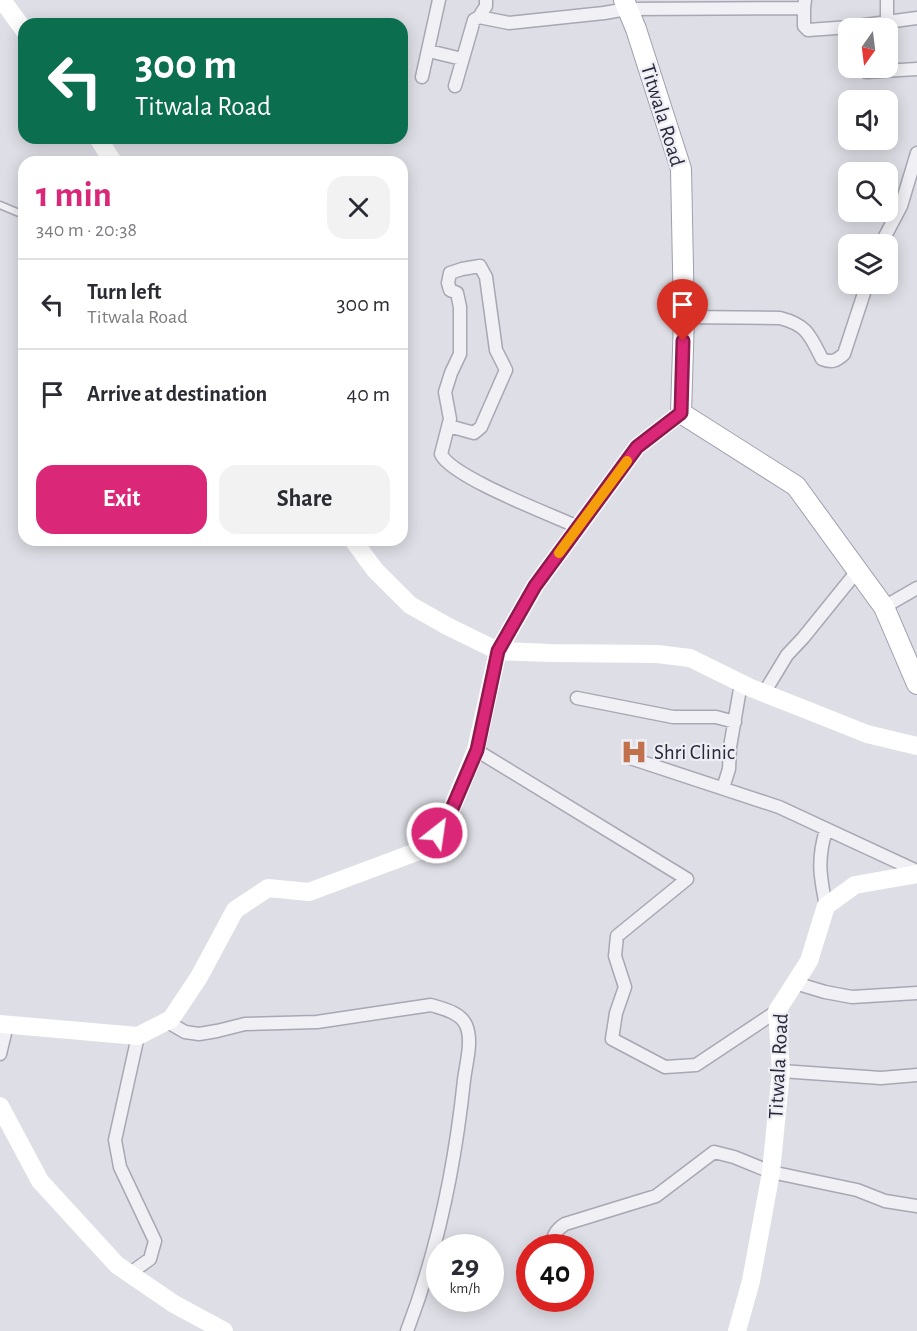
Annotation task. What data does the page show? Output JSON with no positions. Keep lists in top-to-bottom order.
{
  "streets": {
    "main road": ["Titwala Road"]
  },
  "places": {
    "hospital": ["Shri Clinic"]
  },
  "north": "bottom",
  "page": {
    "turn": ["300 m", "Titwala Road"],
    "heading": ["1 min", "340 m · 20:38"],
    "list": [
      {
        "name": "Turn left",
        "note": "Titwala Road",
        "value": "300 m"
      },
      {
        "name": "Arrive at destination",
        "value": "40 m"
      }
    ],
    "buttons": ["Exit", "Share"],
    "speed": "29 km/h",
    "limit": "40"
  }
}
